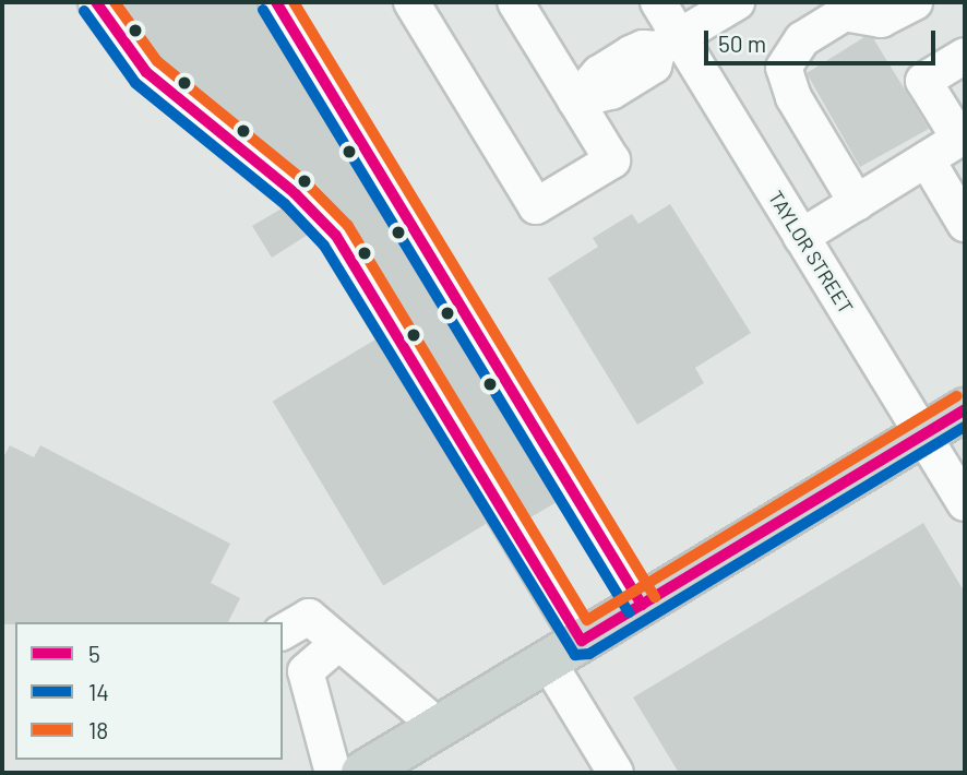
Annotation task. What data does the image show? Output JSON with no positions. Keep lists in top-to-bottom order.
{
  "streets": {
    "street": ["TAYLOR STREET"]
  },
  "lines": ["transit line 5", "transit line 18", "transit line 14"],
  "legend": ["5", "14", "18"],
  "scale_bar": "50 m"
}
